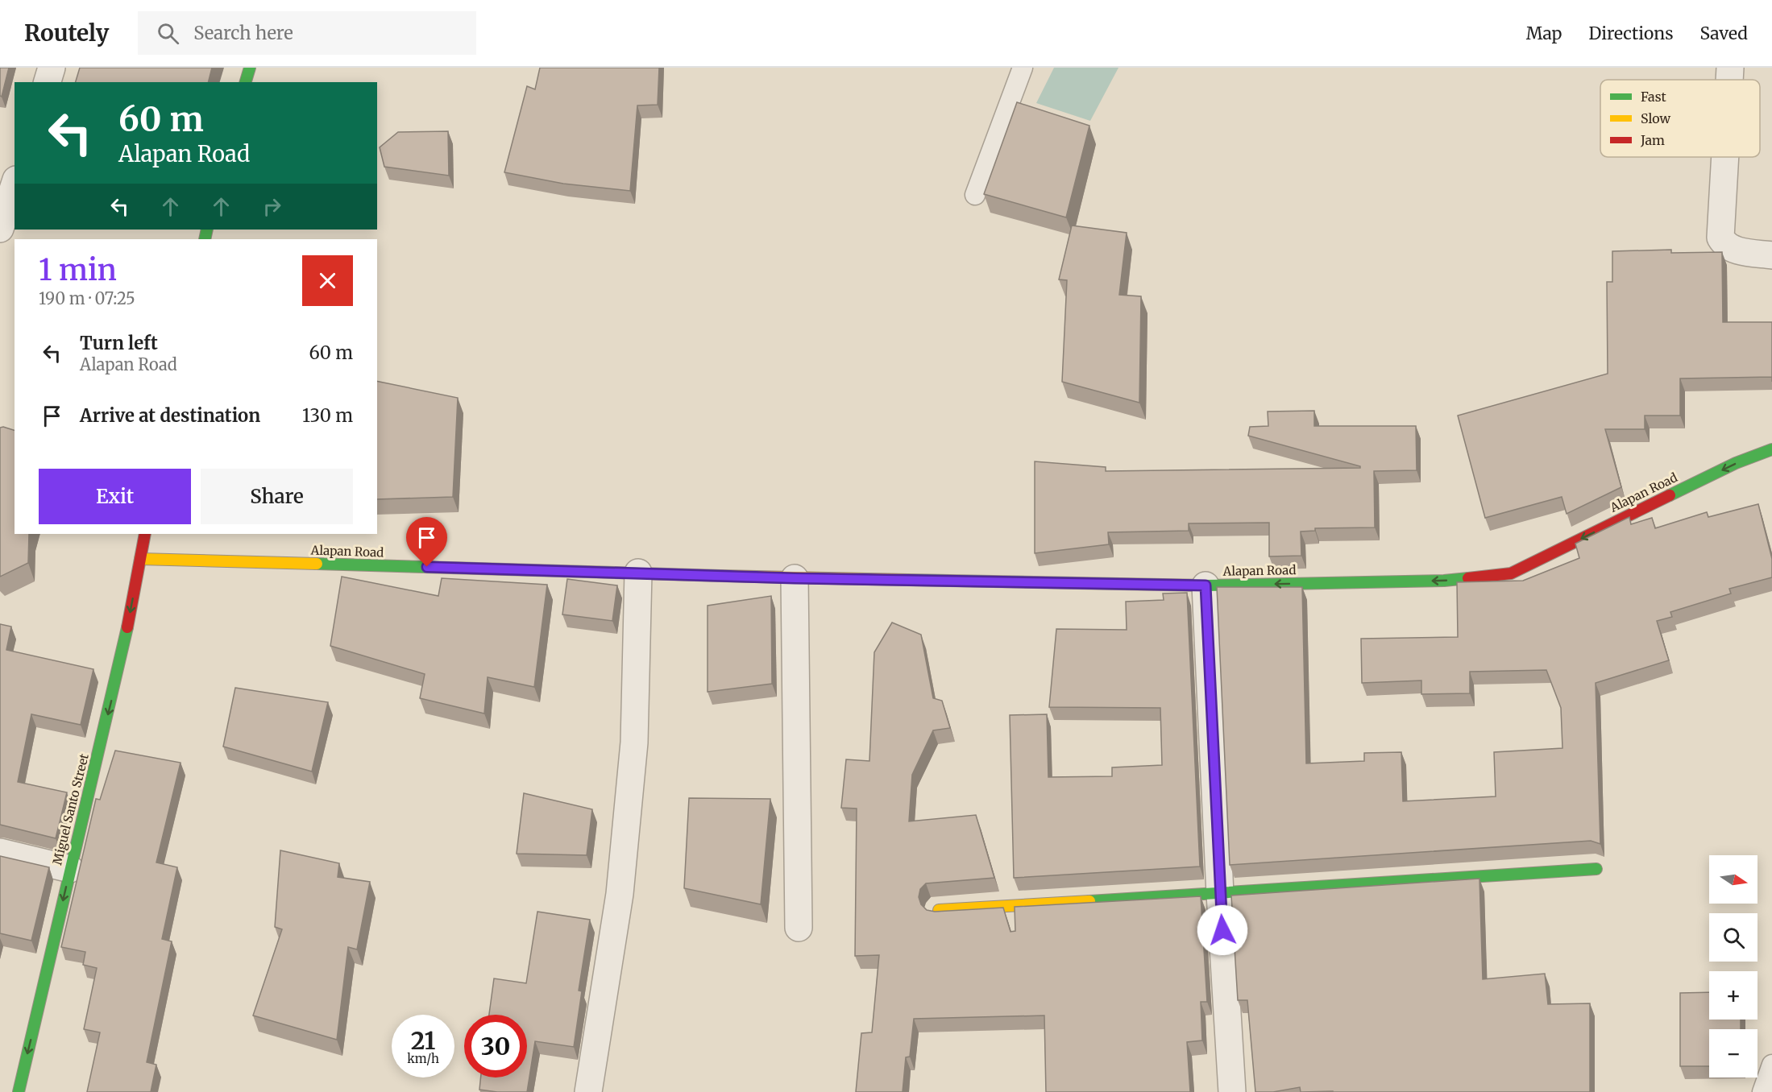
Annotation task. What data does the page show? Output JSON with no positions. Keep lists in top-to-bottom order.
{
  "streets": {
    "street": ["Alapan Road", "Miguel Santo Street"]
  },
  "crossings": [
    ["Alapan Road", "Miguel Santo Street"]
  ],
  "one_way": ["Alapan Road", "Miguel Santo Street"],
  "legend": ["Fast", "Slow", "Jam"],
  "north": "right",
  "page": {
    "header": "Routely",
    "search": "Search here",
    "nav": ["Map", "Directions", "Saved"],
    "turn": ["60 m", "Alapan Road"],
    "heading": ["1 min", "190 m · 07:25"],
    "list": [
      {
        "name": "Turn left",
        "note": "Alapan Road",
        "value": "60 m"
      },
      {
        "name": "Arrive at destination",
        "value": "130 m"
      }
    ],
    "buttons": ["Exit", "Share"],
    "map_buttons": ["+", "−"],
    "speed": "21 km/h",
    "limit": "30"
  }
}
